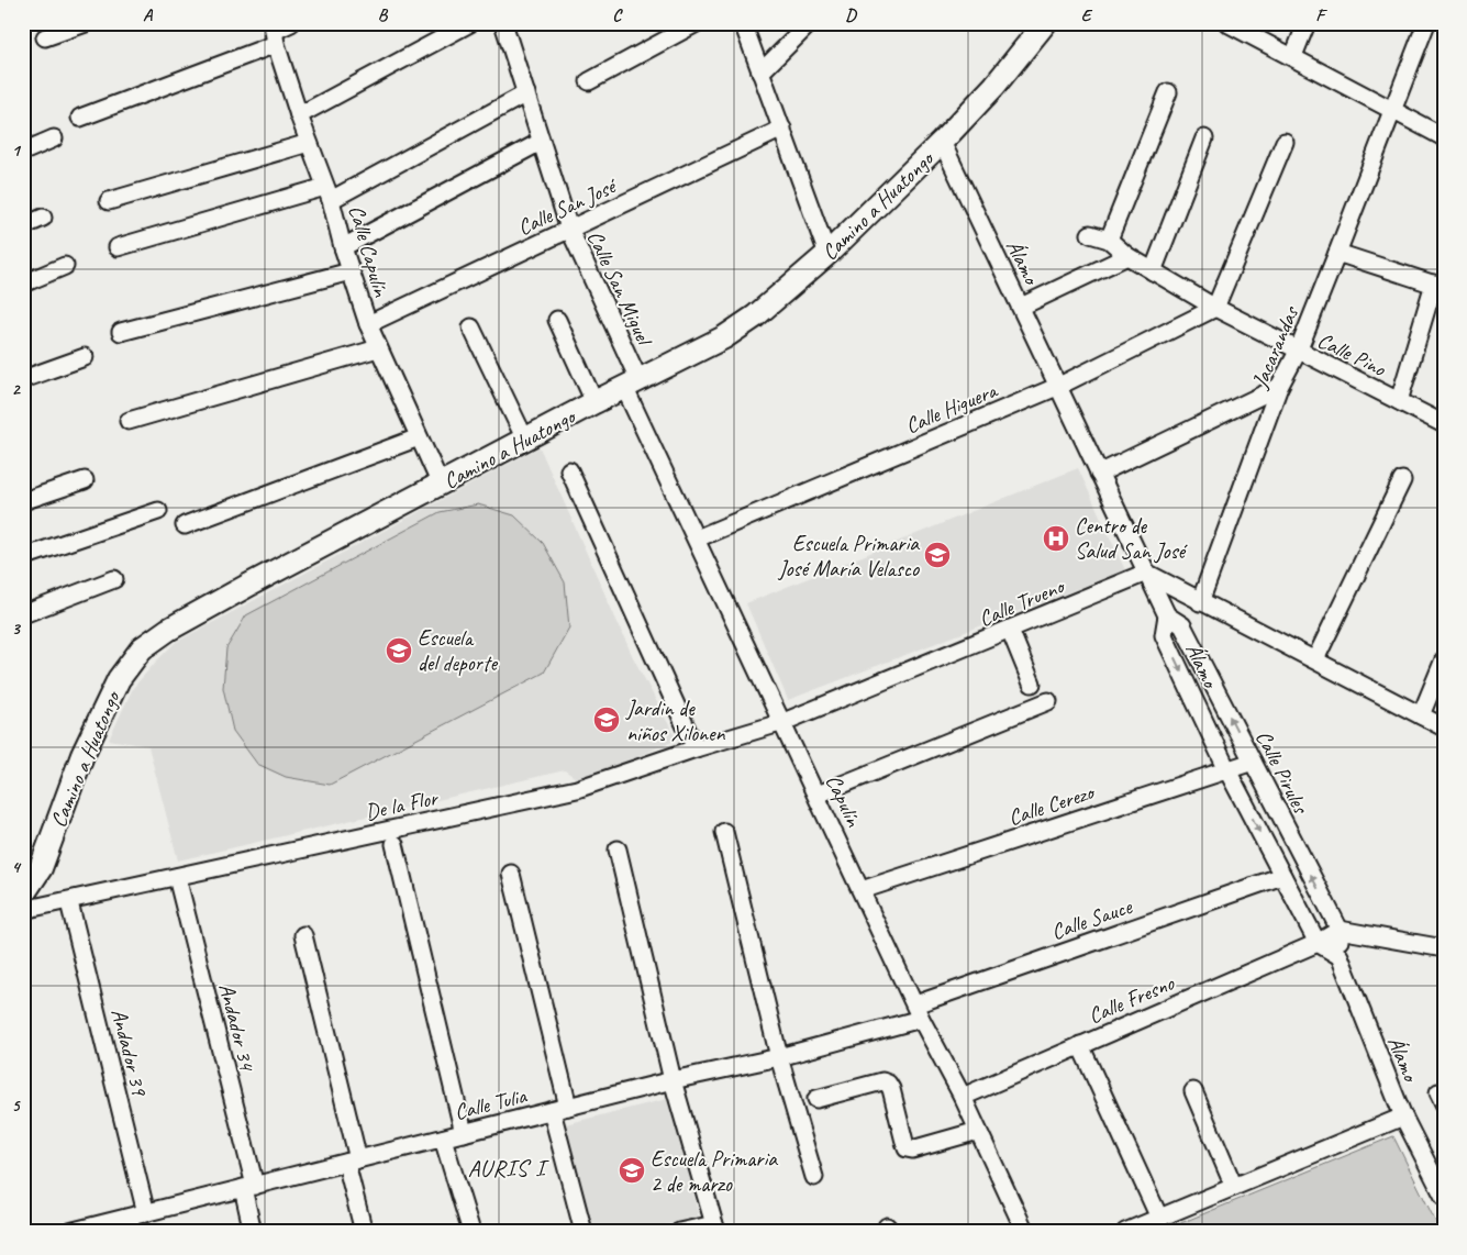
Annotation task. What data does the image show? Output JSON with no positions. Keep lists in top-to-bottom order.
{
  "streets": {
    "main road": ["Camino a Huatongo"],
    "street": [
      "Calle San José",
      "Calle Capulín",
      "Álamo",
      "Calle San Miguel",
      "Jacarandas",
      "Calle Pino",
      "Calle Higuera",
      "Calle Trueno",
      "Calle Pirules",
      "Capulín",
      "De la Flor",
      "Calle Cerezo",
      "Calle Sauce",
      "Calle Fresno",
      "Andador 34",
      "Andador 39",
      "Calle Tulia"
    ]
  },
  "crossings": [
    ["Camino a Huatongo", "Calle Capulín"],
    ["Camino a Huatongo", "Álamo"],
    ["Camino a Huatongo", "Calle San Miguel"],
    ["Camino a Huatongo", "Capulín"],
    ["Calle San José", "Calle Capulín"],
    ["Calle San José", "Calle San Miguel"],
    ["Álamo", "Calle Higuera"],
    ["Álamo", "Calle Trueno"],
    ["Álamo", "Calle Pirules"],
    ["Álamo", "Calle Cerezo"],
    ["Álamo", "Calle Sauce"],
    ["Álamo", "Calle Fresno"],
    ["Calle San Miguel", "Capulín"],
    ["Jacarandas", "Calle Pino"],
    ["Calle Pino", "Calle Higuera"],
    ["Calle Higuera", "Capulín"],
    ["Calle Trueno", "Capulín"],
    ["Calle Trueno", "De la Flor"],
    ["Calle Pirules", "Calle Cerezo"],
    ["Calle Pirules", "Calle Fresno"],
    ["Capulín", "De la Flor"],
    ["Capulín", "Calle Cerezo"],
    ["Capulín", "Calle Sauce"],
    ["Capulín", "Calle Fresno"],
    ["Capulín", "Calle Tulia"],
    ["De la Flor", "Andador 34"],
    ["De la Flor", "Andador 39"],
    ["Calle Sauce", "Calle Tulia"],
    ["Andador 34", "Calle Tulia"],
    ["Andador 39", "Calle Tulia"]
  ],
  "one_way": ["Calle Pirules"],
  "districts": ["AURIS I"],
  "places": {
    "hospital": ["Centro de Salud San José"],
    "school or university": [
      "Escuela Primaria José María Velasco",
      "Escuela del deporte",
      "Jardin de niños Xilonen",
      "Escuela Primaria 2 de marzo"
    ]
  },
  "grid": {
    "columns": [
      "A",
      "B",
      "C",
      "D",
      "E",
      "F"
    ],
    "rows": [
      "1",
      "2",
      "3",
      "4",
      "5"
    ]
  }
}
